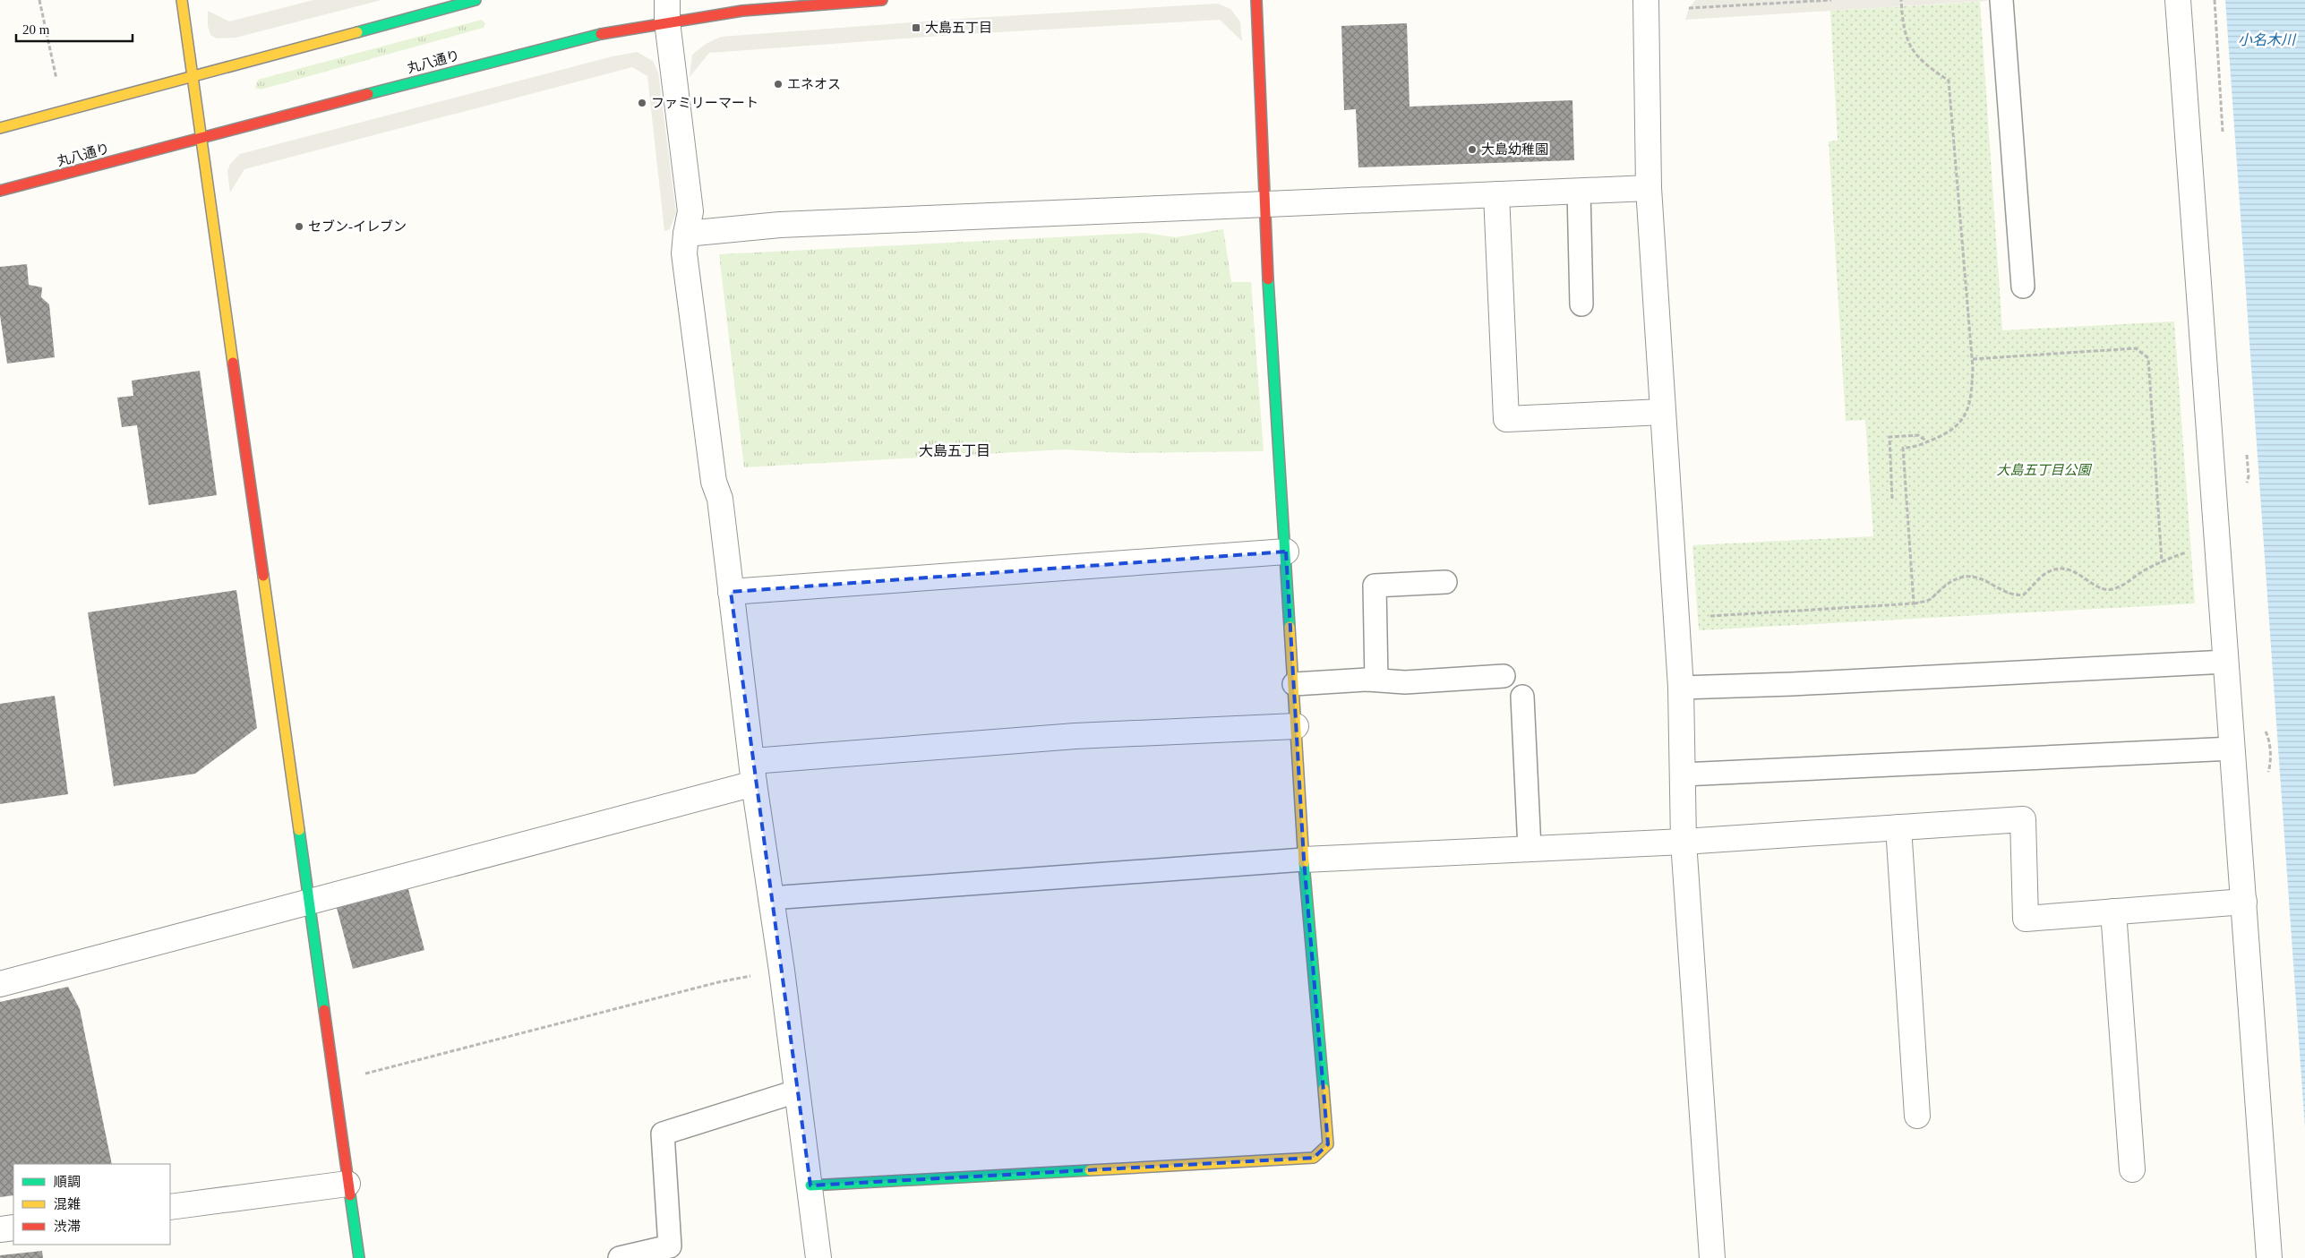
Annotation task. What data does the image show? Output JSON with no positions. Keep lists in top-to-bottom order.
{
  "streets": {
    "street": ["丸八通り"]
  },
  "districts": ["大島五丁目"],
  "water": ["小名木川"],
  "parks": ["大島五丁目公園"],
  "places": {
    "transit": ["大島五丁目"],
    "other": [
      "エネオス",
      "ファミリーマート",
      "大島幼稚園",
      "セブン-イレブン"
    ]
  },
  "legend": ["順調", "混雑", "渋滞"],
  "scale_bar": "20 m"
}
